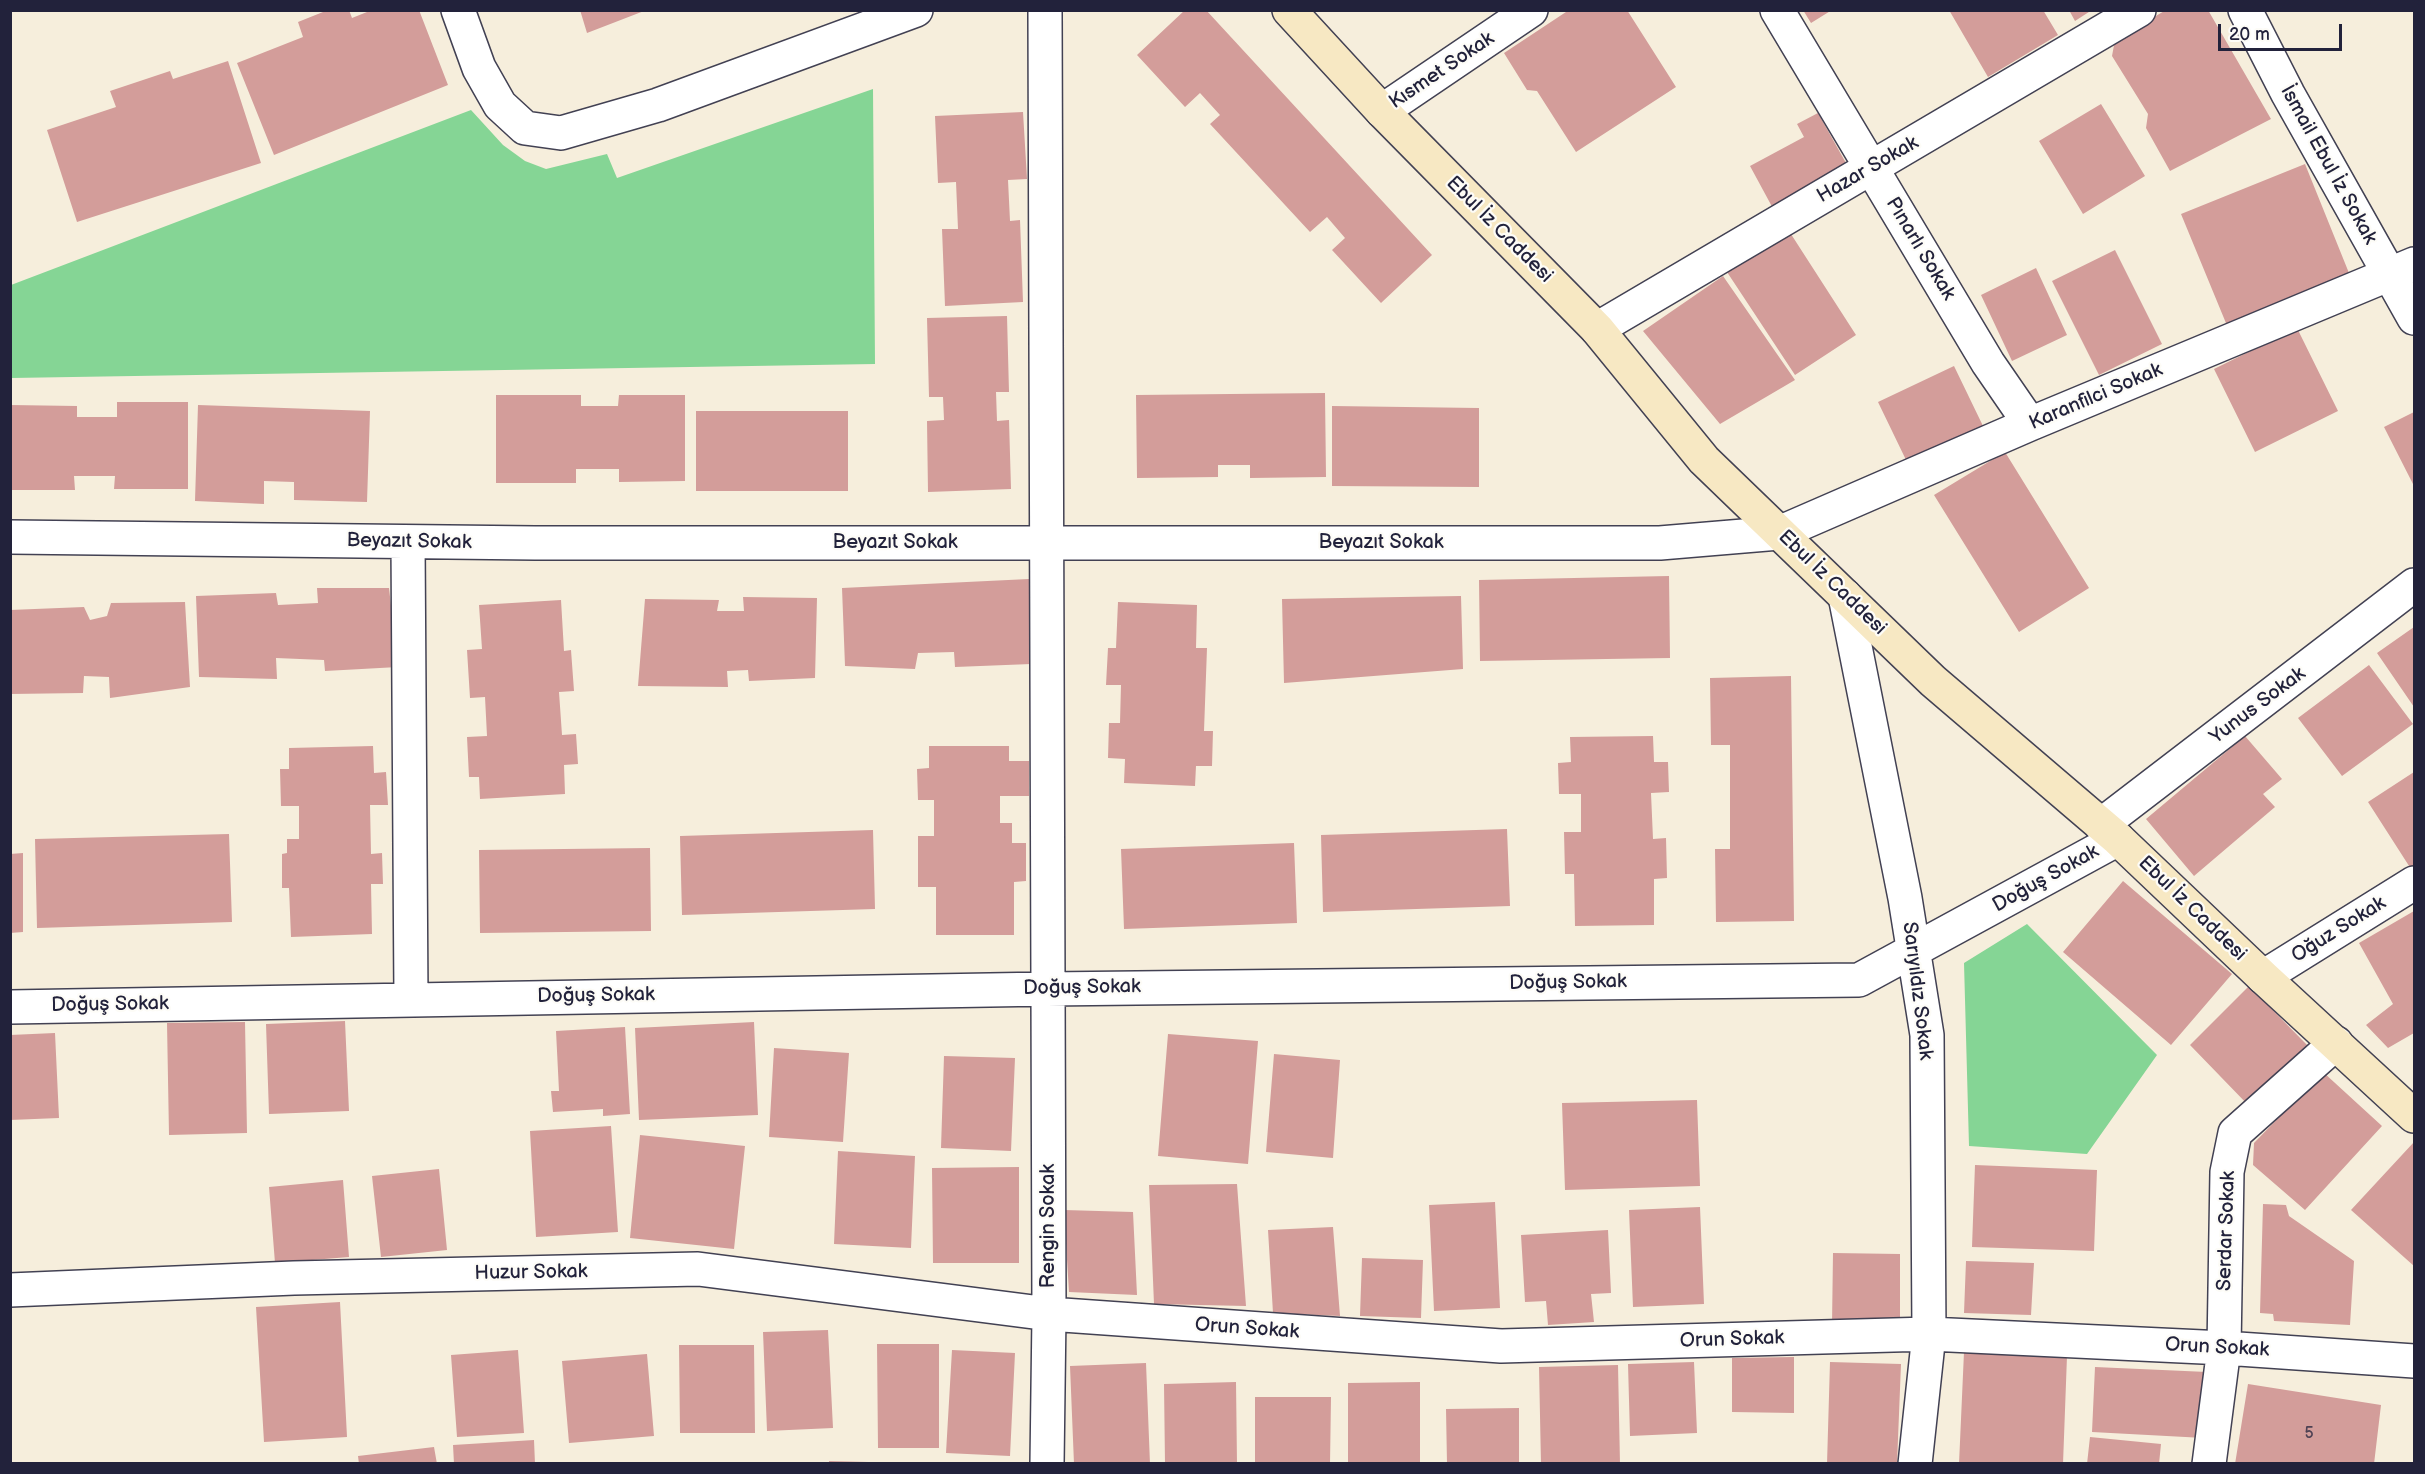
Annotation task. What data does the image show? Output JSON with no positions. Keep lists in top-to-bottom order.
{
  "streets": {
    "street": [
      "Kısmet Sokak",
      "İsmail Ebul İz Sokak",
      "Hazar Sokak",
      "Ebul İz Caddesi",
      "Pınarlı Sokak",
      "Karanfilci Sokak",
      "Beyazıt Sokak",
      "Yunus Sokak",
      "Doğuş Sokak",
      "Oğuz Sokak",
      "Sarıyıldız Sokak",
      "Rengin Sokak",
      "Serdar Sokak",
      "Huzur Sokak",
      "Orun Sokak"
    ]
  },
  "crossings": [
    ["Kısmet Sokak", "Ebul İz Caddesi"],
    ["İsmail Ebul İz Sokak", "Karanfilci Sokak"],
    ["Hazar Sokak", "Ebul İz Caddesi"],
    ["Hazar Sokak", "Pınarlı Sokak"],
    ["Ebul İz Caddesi", "Karanfilci Sokak"],
    ["Ebul İz Caddesi", "Beyazıt Sokak"],
    ["Ebul İz Caddesi", "Yunus Sokak"],
    ["Ebul İz Caddesi", "Doğuş Sokak"],
    ["Ebul İz Caddesi", "Oğuz Sokak"],
    ["Ebul İz Caddesi", "Sarıyıldız Sokak"],
    ["Ebul İz Caddesi", "Serdar Sokak"],
    ["Pınarlı Sokak", "Karanfilci Sokak"],
    ["Karanfilci Sokak", "Beyazıt Sokak"],
    ["Beyazıt Sokak", "Rengin Sokak"],
    ["Yunus Sokak", "Doğuş Sokak"],
    ["Doğuş Sokak", "Sarıyıldız Sokak"],
    ["Doğuş Sokak", "Rengin Sokak"],
    ["Sarıyıldız Sokak", "Orun Sokak"],
    ["Rengin Sokak", "Huzur Sokak"],
    ["Rengin Sokak", "Orun Sokak"],
    ["Serdar Sokak", "Orun Sokak"],
    ["Huzur Sokak", "Orun Sokak"]
  ],
  "house_numbers": ["5"],
  "scale_bar": "20 m"
}
